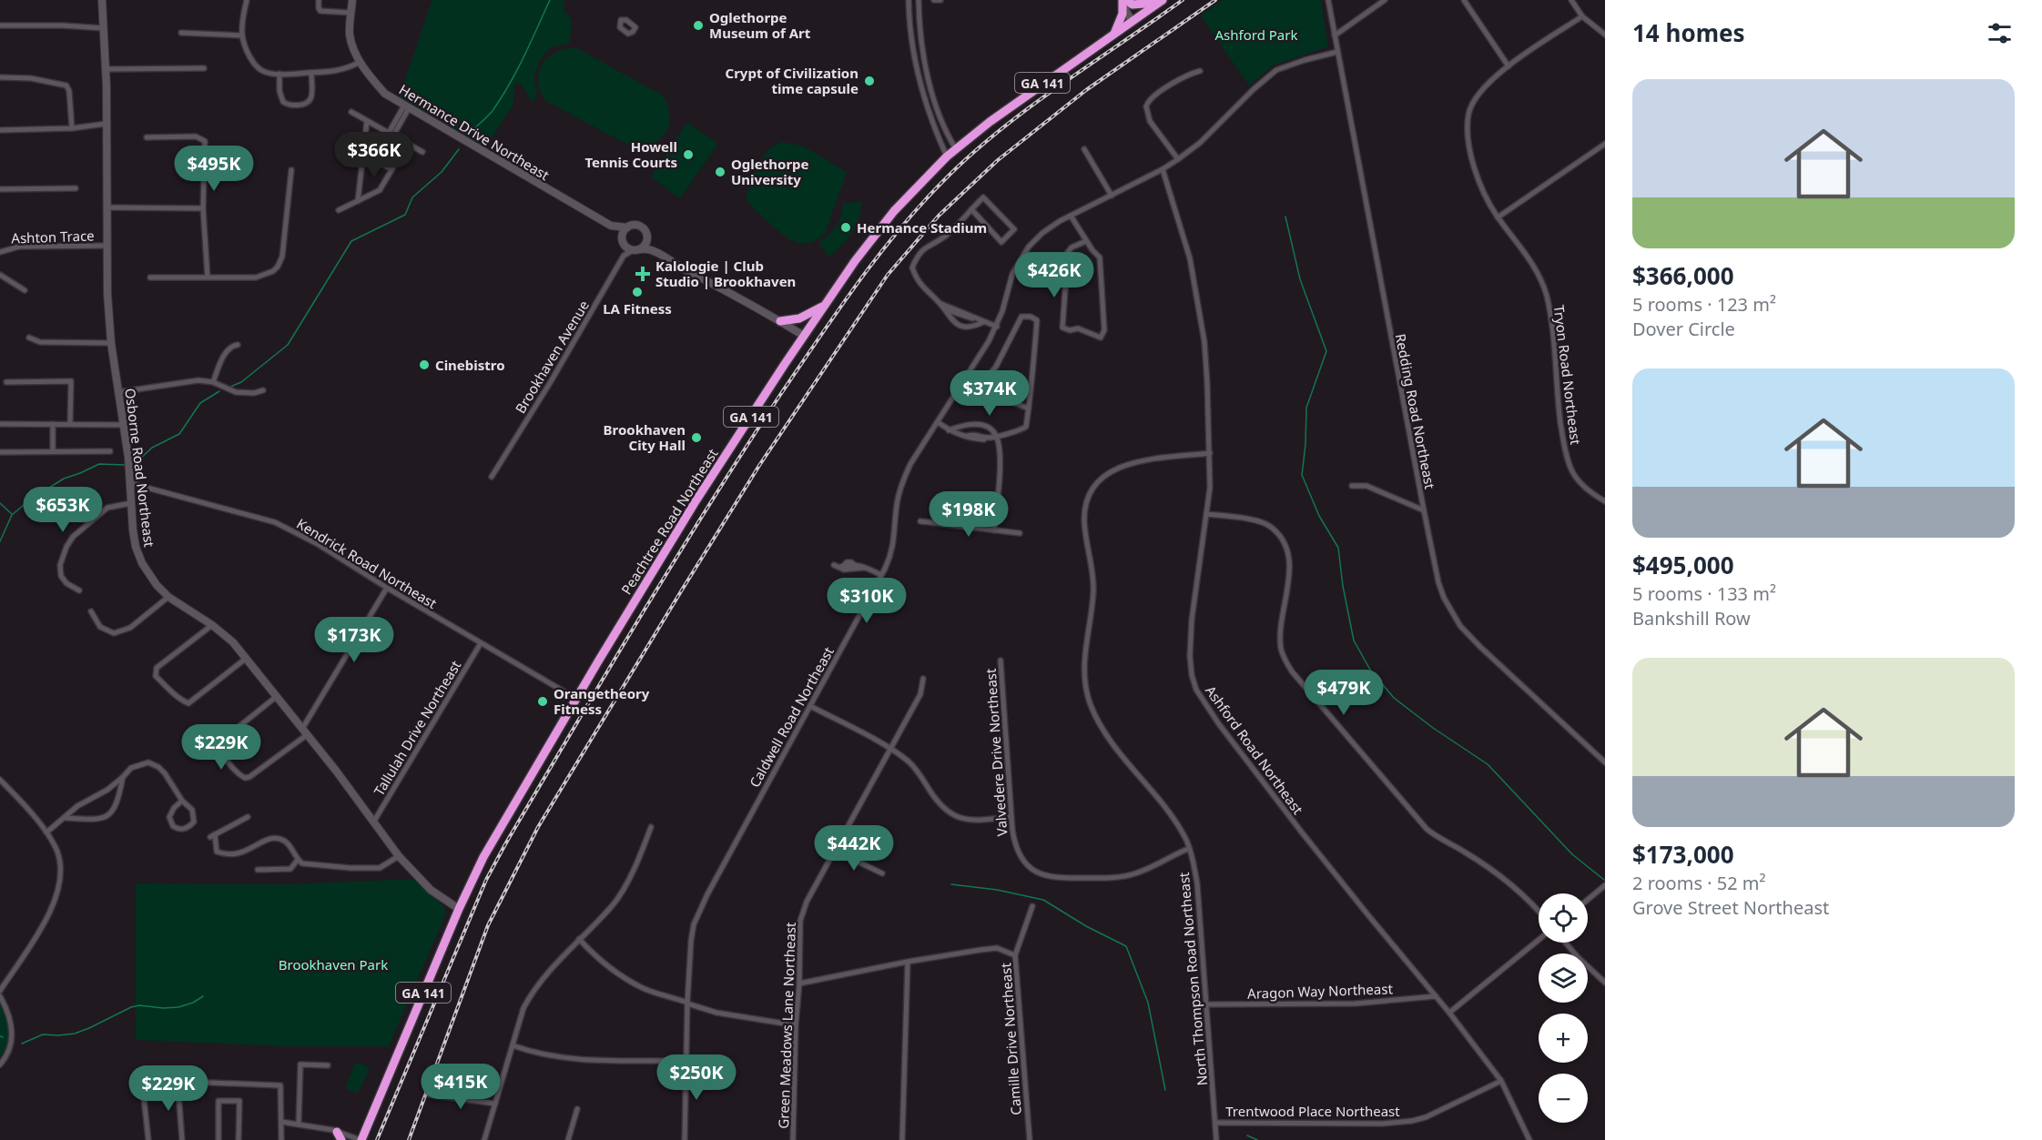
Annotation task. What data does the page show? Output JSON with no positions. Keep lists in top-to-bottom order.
{
  "streets": {
    "highway": ["GA 141", "Peachtree Road Northeast"],
    "street": [
      "Hermance Drive Northeast",
      "Ashton Trace",
      "Brookhaven Avenue",
      "Tryon Road Northeast",
      "Redding Road Northeast",
      "Osborne Road Northeast",
      "Kendrick Road Northeast",
      "Caldwell Road Northeast",
      "Tallulah Drive Northeast",
      "Ashford Road Northeast",
      "Valvedere Drive Northeast",
      "North Thompson Road Northeast",
      "Aragon Way Northeast",
      "Green Meadows Lane Northeast",
      "Camille Drive Northeast",
      "Trentwood Place Northeast"
    ]
  },
  "crossings": [
    ["Hermance Drive Northeast", "Brookhaven Avenue"],
    ["Hermance Drive Northeast", "Peachtree Road Northeast"],
    ["Ashton Trace", "Osborne Road Northeast"],
    ["Redding Road Northeast", "Caldwell Road Northeast"],
    ["Osborne Road Northeast", "Peachtree Road Northeast"],
    ["Osborne Road Northeast", "Kendrick Road Northeast"],
    ["Osborne Road Northeast", "Tallulah Drive Northeast"],
    ["Peachtree Road Northeast", "Kendrick Road Northeast"],
    ["Kendrick Road Northeast", "Tallulah Drive Northeast"],
    ["Caldwell Road Northeast", "Ashford Road Northeast"],
    ["Ashford Road Northeast", "North Thompson Road Northeast"],
    ["Ashford Road Northeast", "Aragon Way Northeast"],
    ["Ashford Road Northeast", "Trentwood Place Northeast"],
    ["Valvedere Drive Northeast", "North Thompson Road Northeast"],
    ["North Thompson Road Northeast", "Aragon Way Northeast"],
    ["North Thompson Road Northeast", "Trentwood Place Northeast"]
  ],
  "parks": ["Ashford Park", "Brookhaven Park"],
  "places": {
    "other": [
      "Oglethorpe Museum of Art",
      "Crypt of Civilization time capsule",
      "Howell Tennis Courts",
      "Oglethorpe University",
      "Hermance Stadium",
      "LA Fitness",
      "Cinebistro",
      "Brookhaven City Hall",
      "Orangetheory Fitness"
    ],
    "health": ["Kalologie | Club Studio | Brookhaven"]
  },
  "page": {
    "heading": "14 homes",
    "list": [
      {
        "name": "$366,000",
        "note": "5 rooms · 123 m² · Dover Circle"
      },
      {
        "name": "$495,000",
        "note": "5 rooms · 133 m² · Bankshill Row"
      },
      {
        "name": "$173,000",
        "note": "2 rooms · 52 m² · Grove Street Northeast"
      }
    ],
    "price": [
      "$366K",
      "$495K",
      "$426K",
      "$374K",
      "$653K",
      "$198K",
      "$310K",
      "$173K",
      "$479K",
      "$229K",
      "$442K",
      "$250K",
      "$415K",
      "$229K"
    ],
    "map_buttons": ["+", "−"]
  }
}
